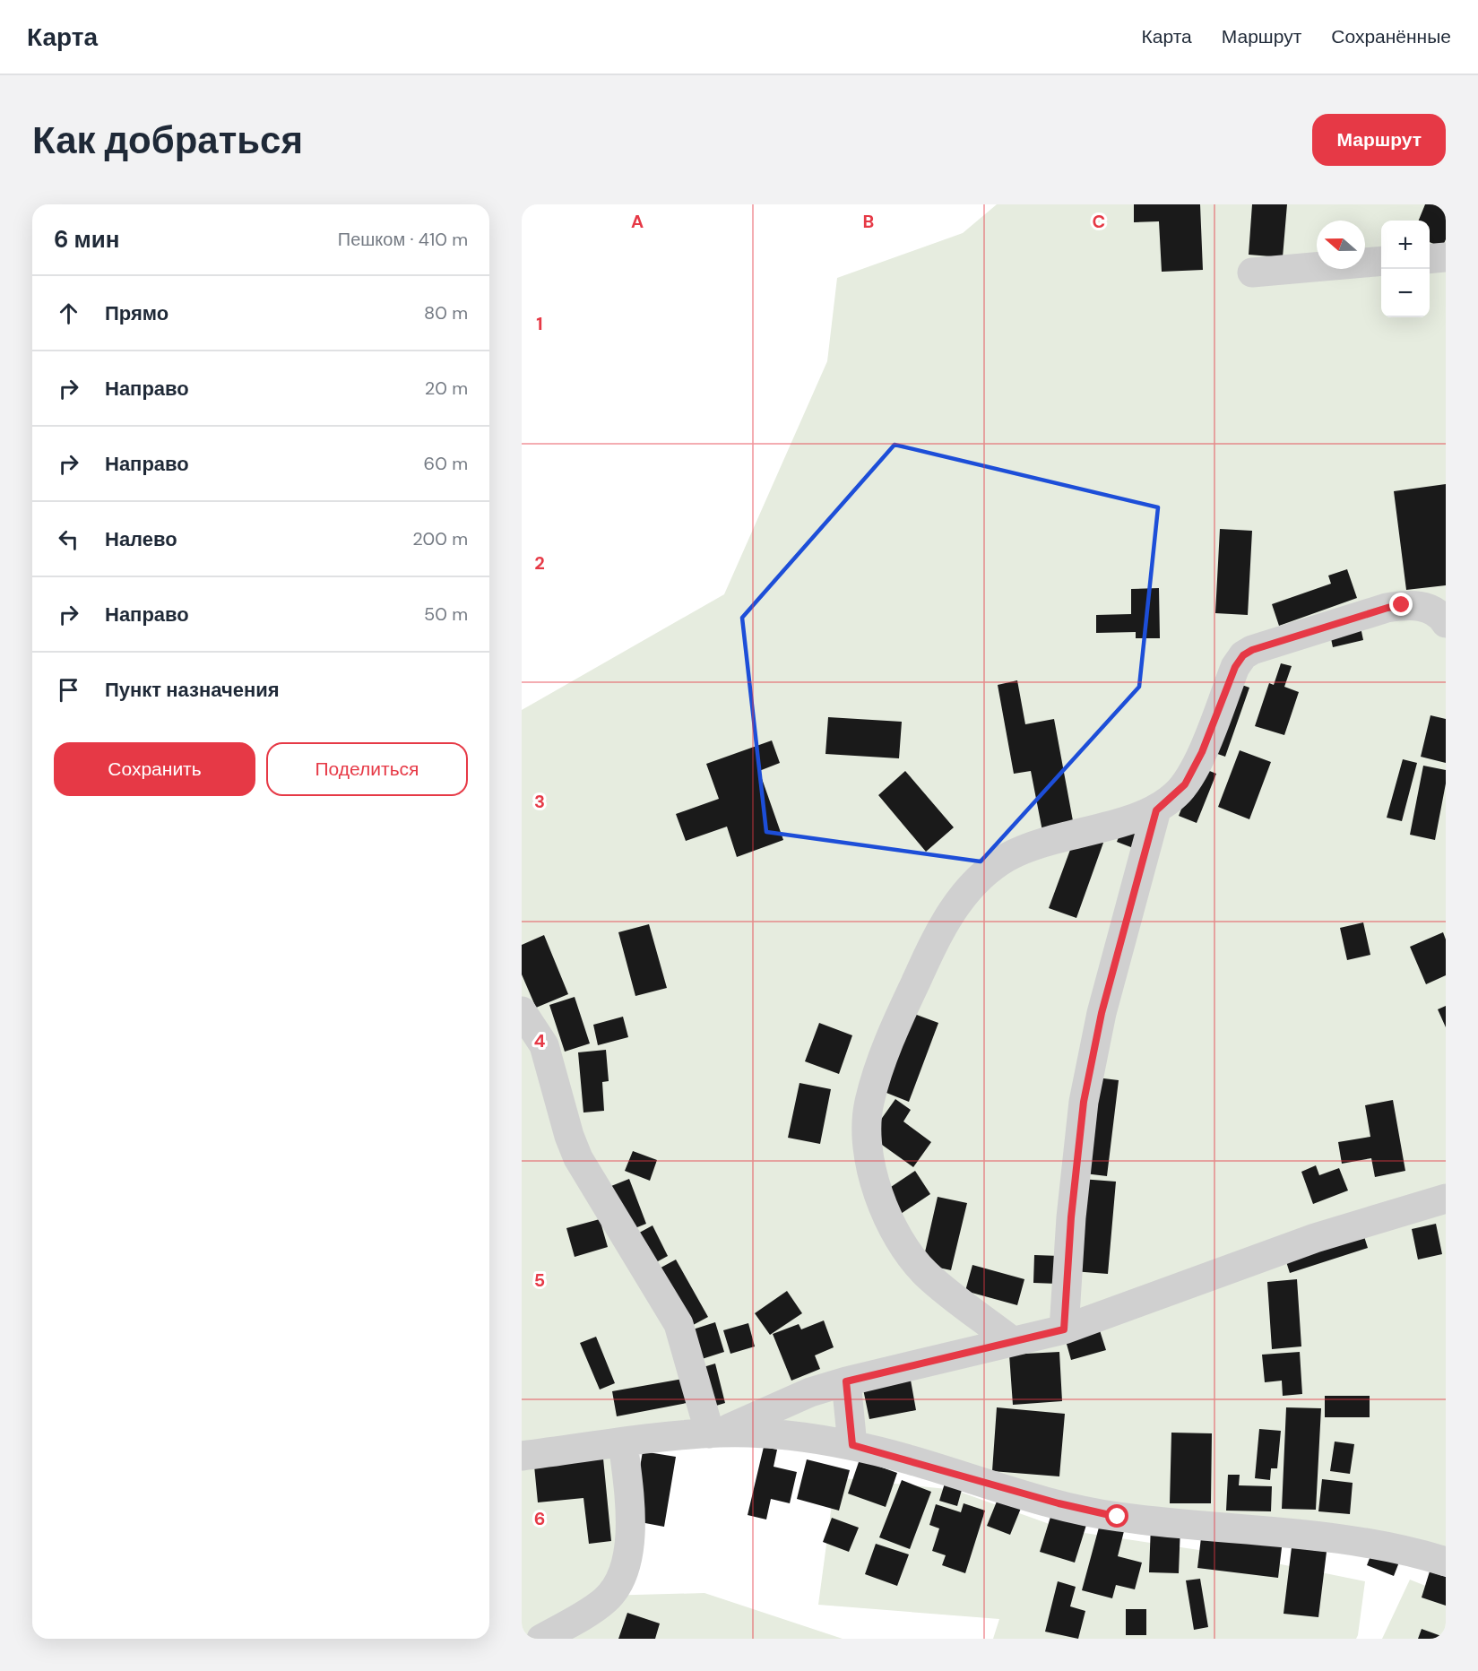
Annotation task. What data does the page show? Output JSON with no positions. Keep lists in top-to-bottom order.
{
  "north": "left",
  "page": {
    "header": "Карта",
    "nav": ["Карта", "Маршрут", "Сохранённые"],
    "buttons": [
      "Маршрут",
      ["Сохранить", "Поделиться"]
    ],
    "title": "Как добраться",
    "heading": ["6 мин", "Пешком · 410 m"],
    "map_buttons": ["+", "−"],
    "list": [
      ["Прямо", "80 m"],
      ["Направо", "20 m"],
      ["Направо", "60 m"],
      ["Налево", "200 m"],
      ["Направо", "50 m"],
      "Пункт назначения"
    ]
  },
  "grid": {
    "columns": ["A", "B", "C"],
    "rows": [
      "1",
      "2",
      "3",
      "4",
      "5",
      "6"
    ]
  }
}
